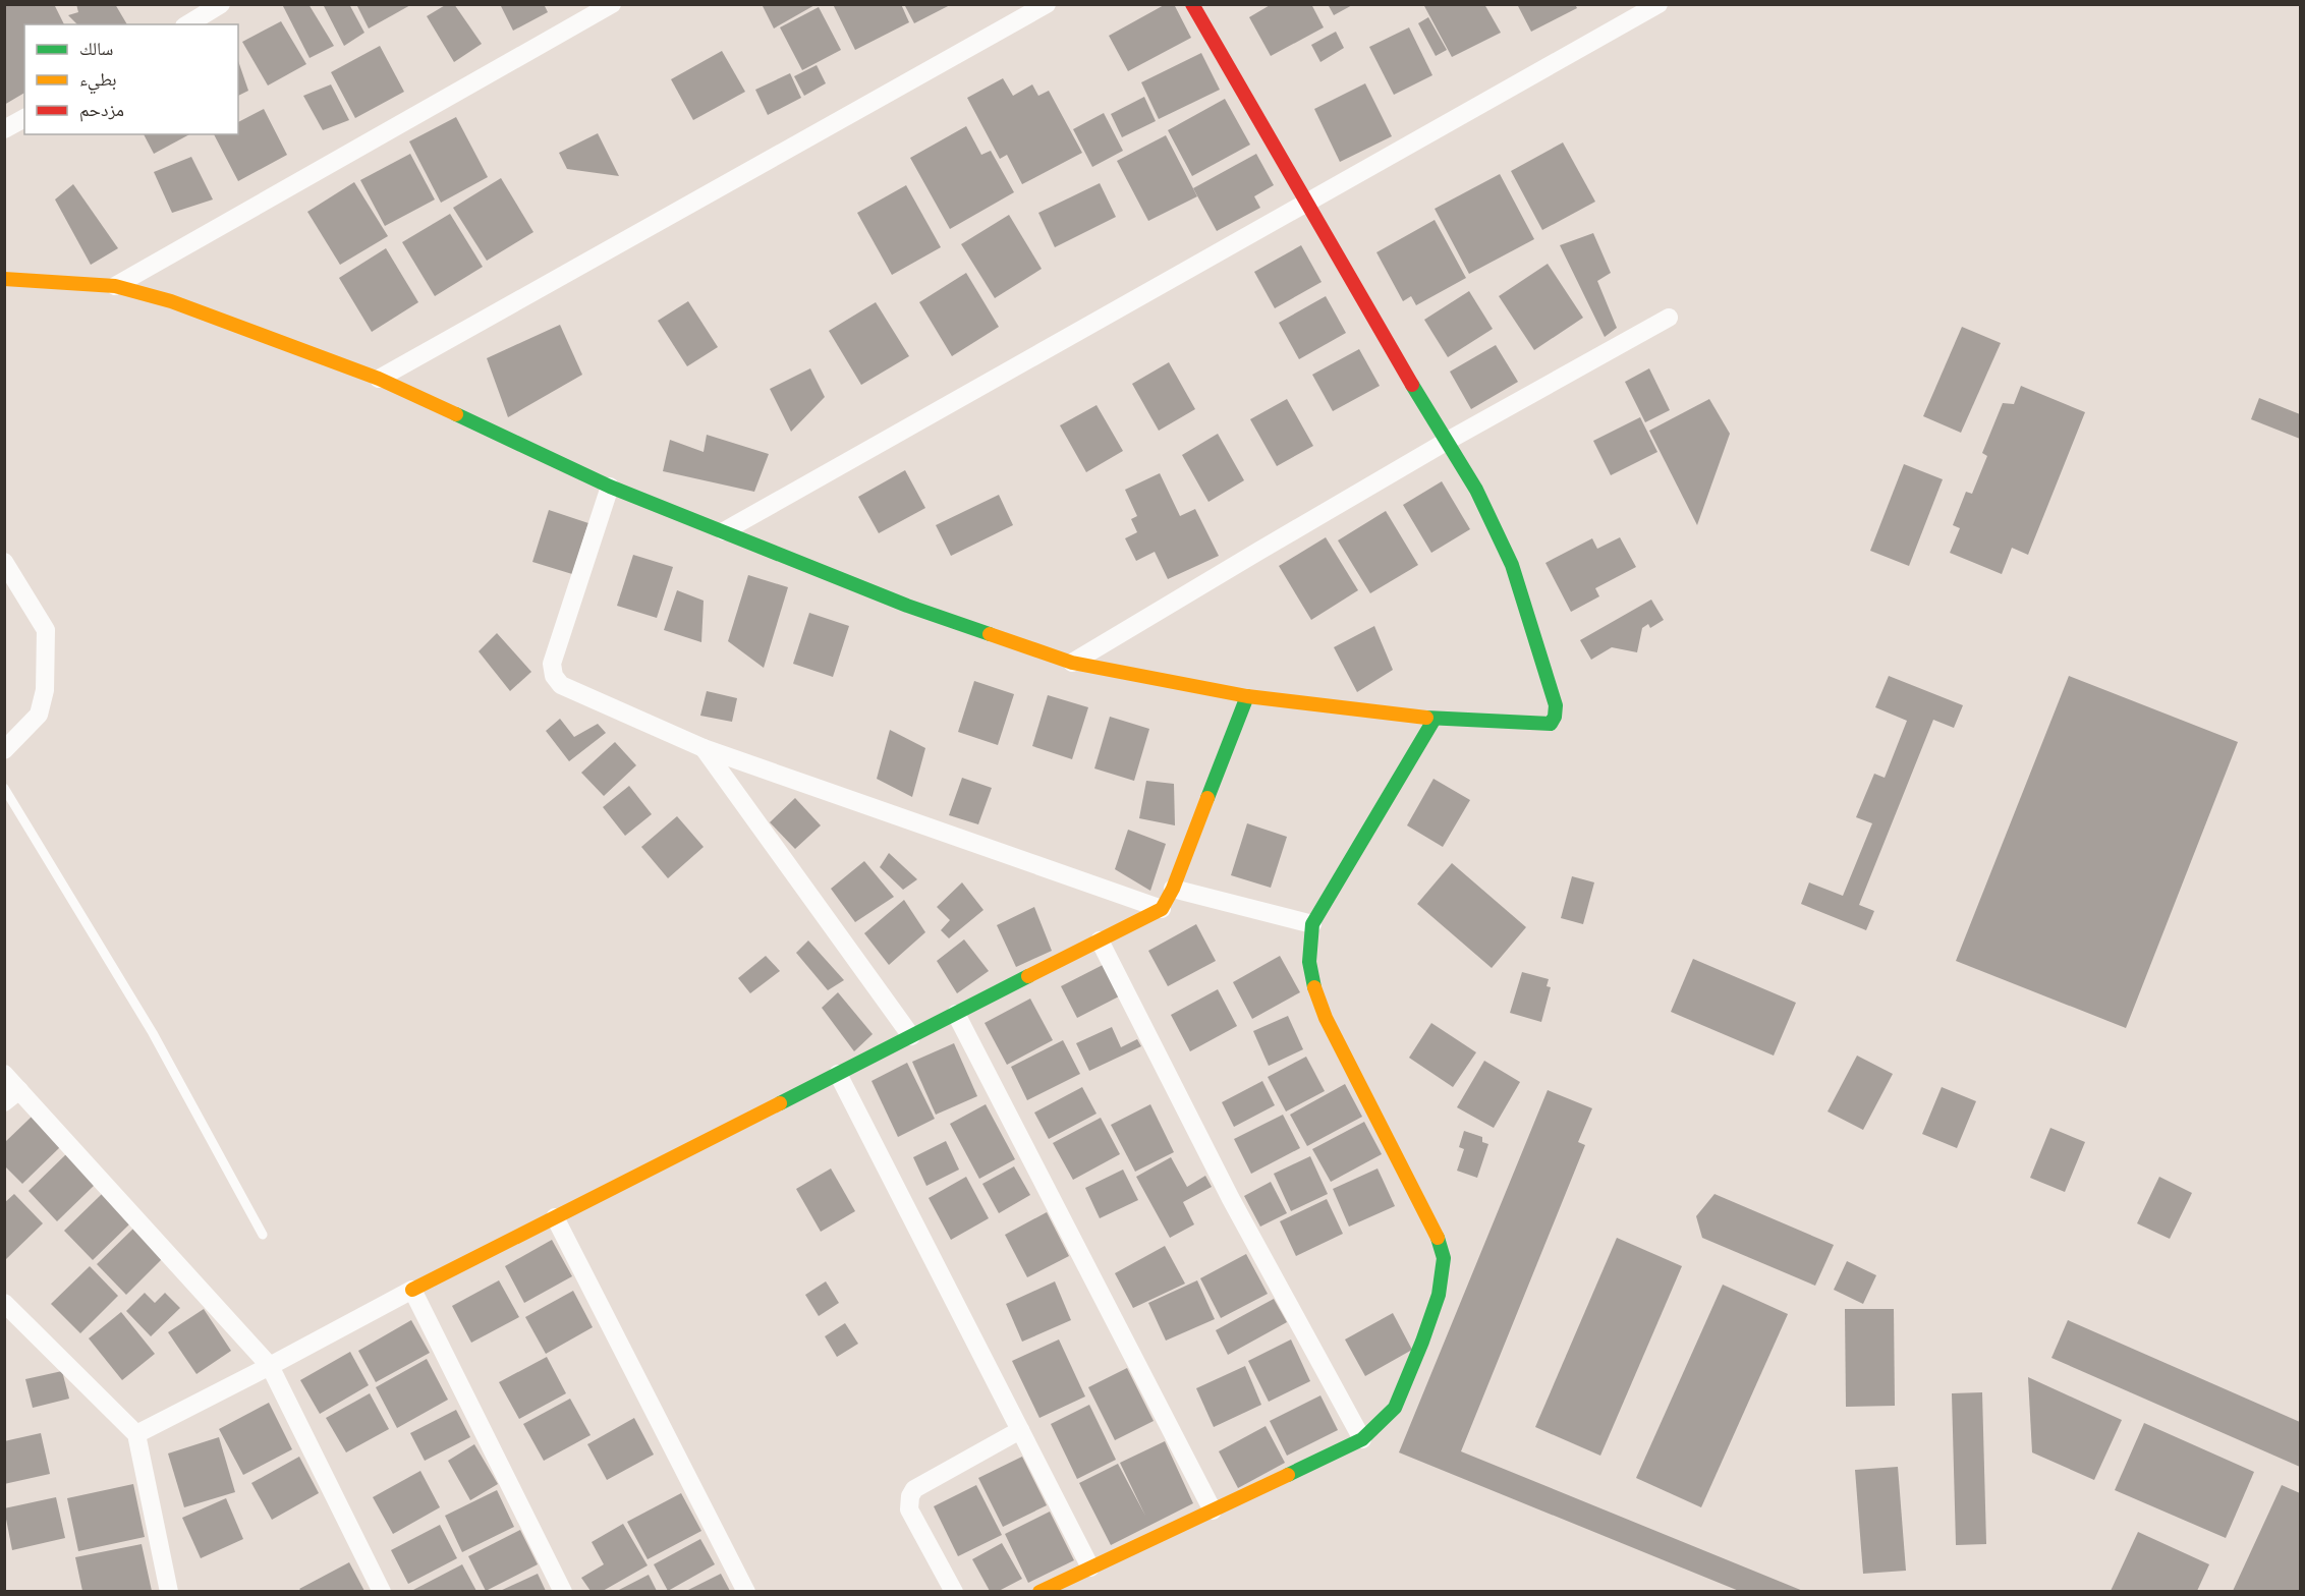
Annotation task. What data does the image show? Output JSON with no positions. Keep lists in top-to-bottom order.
{
  "legend": ["سالك", "بطيء", "مزدحم"]
}
